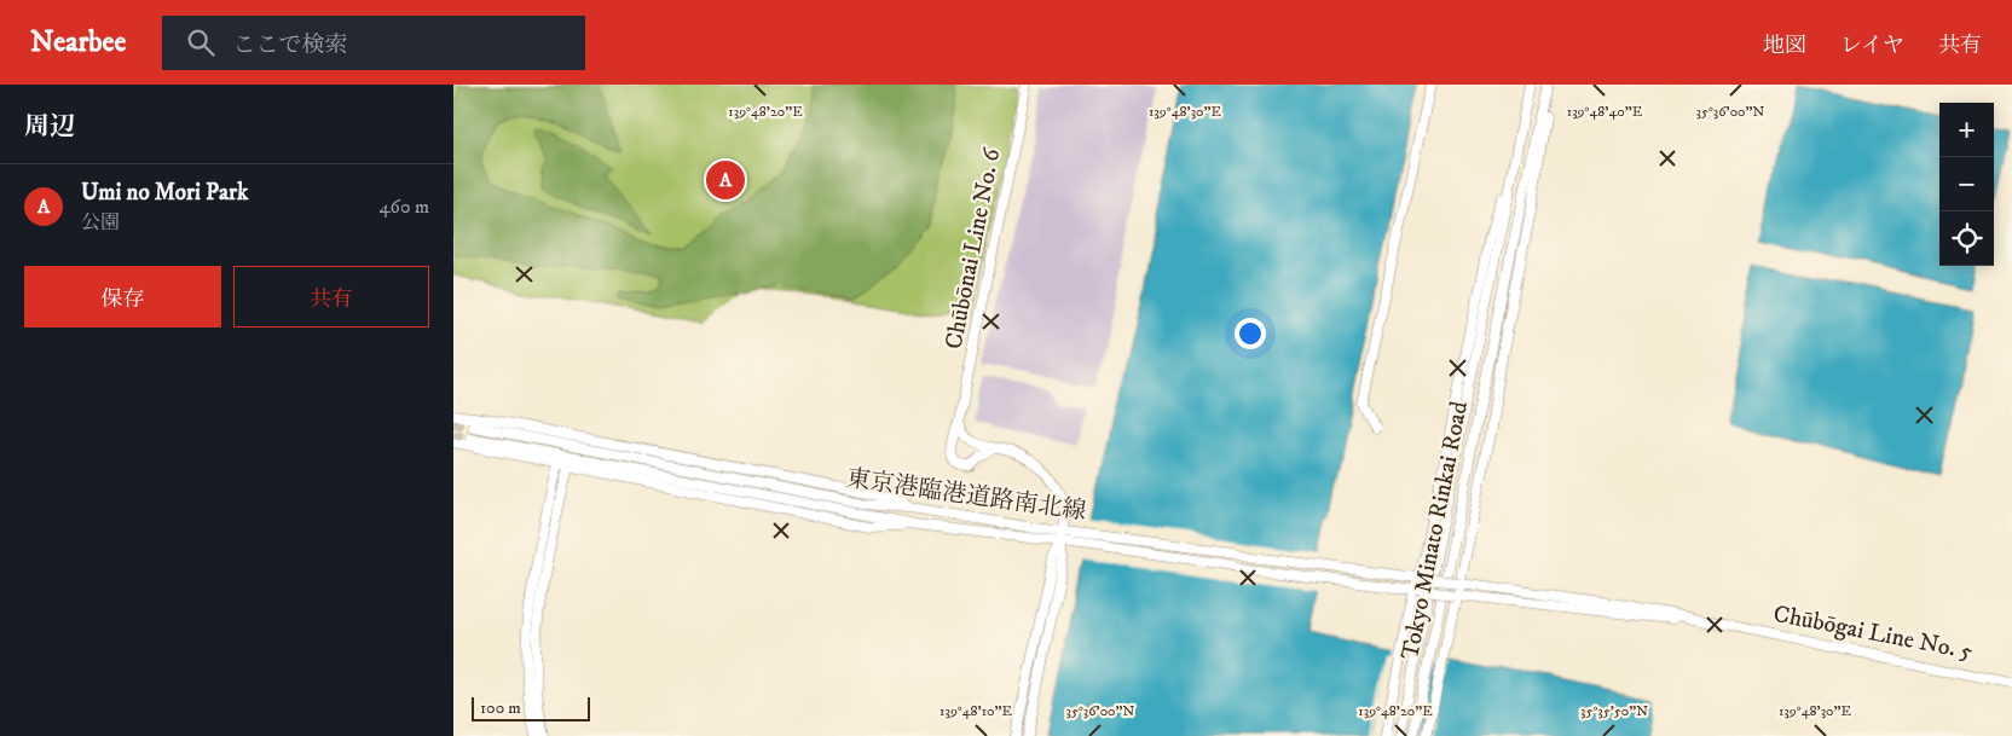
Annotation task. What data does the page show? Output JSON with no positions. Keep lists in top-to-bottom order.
{
  "streets": {
    "street": [
      "Chūbōnai Line No. 6",
      "東京港臨港道路南北線",
      "Tokyo Minato Rinkai Road",
      "Chūbōgai Line No. 5"
    ]
  },
  "crossings": [
    ["東京港臨港道路南北線", "Chūbōgai Line No. 5"]
  ],
  "scale_bar": "100 m",
  "page": {
    "header": "Nearbee",
    "search": "ここで検索",
    "nav": ["地図", "レイヤ", "共有"],
    "heading": "周辺",
    "map_buttons": ["+", "−"],
    "pins": "A",
    "list": [
      {
        "mark": "A",
        "name": "Umi no Mori Park",
        "note": "公園",
        "value": "460 m"
      }
    ],
    "buttons": ["保存", "共有"],
    "scale": "100 m"
  },
  "coordinates": [
    "139°48'20\"E",
    "139°48'30\"E",
    "139°48'40\"E",
    "35°36'00\"N",
    "139°48'10\"E",
    "35°35'50\"N"
  ]
}
